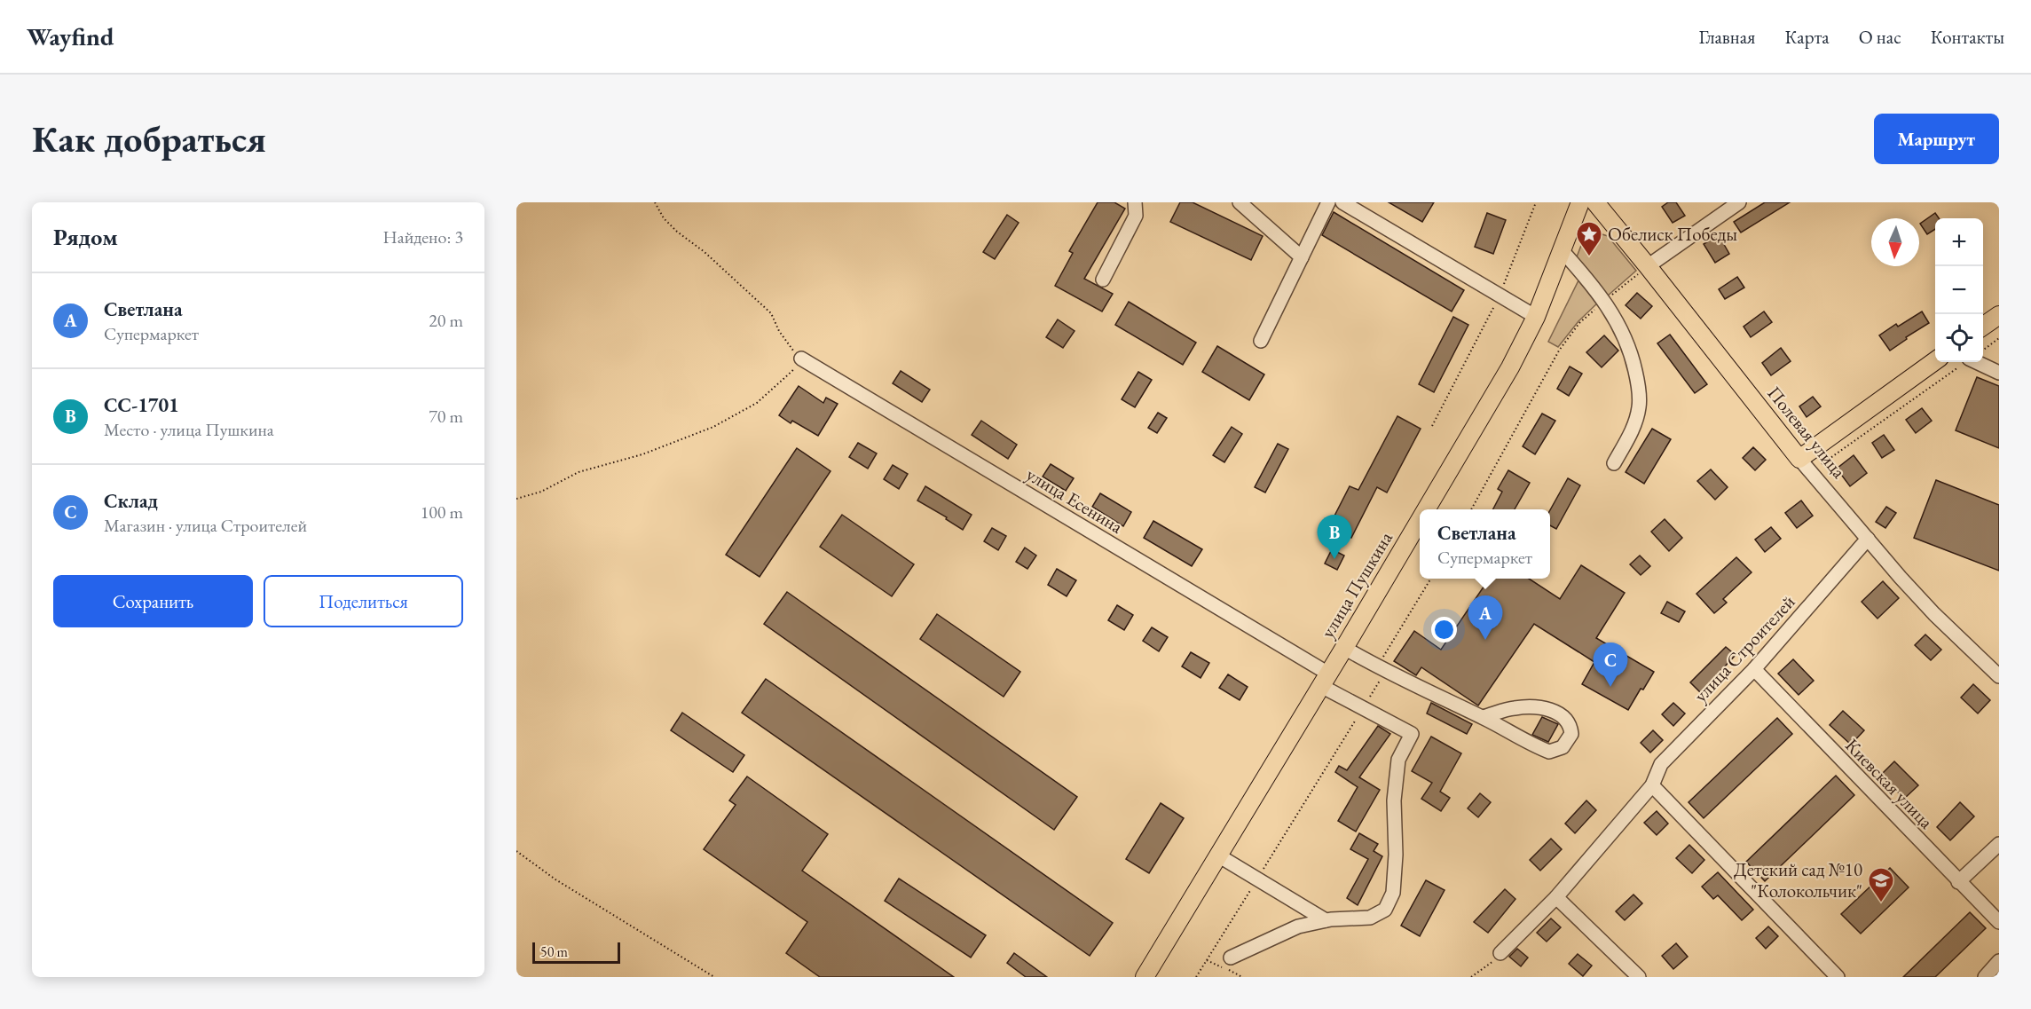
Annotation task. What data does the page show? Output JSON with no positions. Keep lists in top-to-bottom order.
{
  "streets": {
    "main road": ["Полевая улица", "улица Пушкина"],
    "street": ["улица Есенина", "улица Строителей", "Киевская улица"]
  },
  "crossings": [
    ["Полевая улица", "улица Строителей"],
    ["улица Есенина", "улица Пушкина"],
    ["улица Строителей", "Киевская улица"]
  ],
  "places": {
    "place": ["Обелиск Победы"],
    "school or university": ["Детский сад №10 \"Колокольчик\""]
  },
  "scale_bar": "50 m",
  "north": "bottom",
  "page": {
    "header": "Wayfind",
    "nav": [
      "Главная",
      "Карта",
      "О нас",
      "Контакты"
    ],
    "buttons": [
      "Маршрут",
      ["Сохранить", "Поделиться"]
    ],
    "title": "Как добраться",
    "heading": ["Рядом", "Найдено: 3"],
    "map_buttons": ["+", "−"],
    "list": [
      {
        "mark": "A",
        "name": "Светлана",
        "note": "Супермаркет",
        "value": "20 m"
      },
      {
        "mark": "B",
        "name": "СС-1701",
        "note": "Место · улица Пушкина",
        "value": "70 m"
      },
      {
        "mark": "C",
        "name": "Склад",
        "note": "Магазин · улица Строителей",
        "value": "100 m"
      }
    ],
    "popup": ["Светлана", "Супермаркет"],
    "pins": ["B", "A", "C"],
    "scale": "50 m"
  }
}
